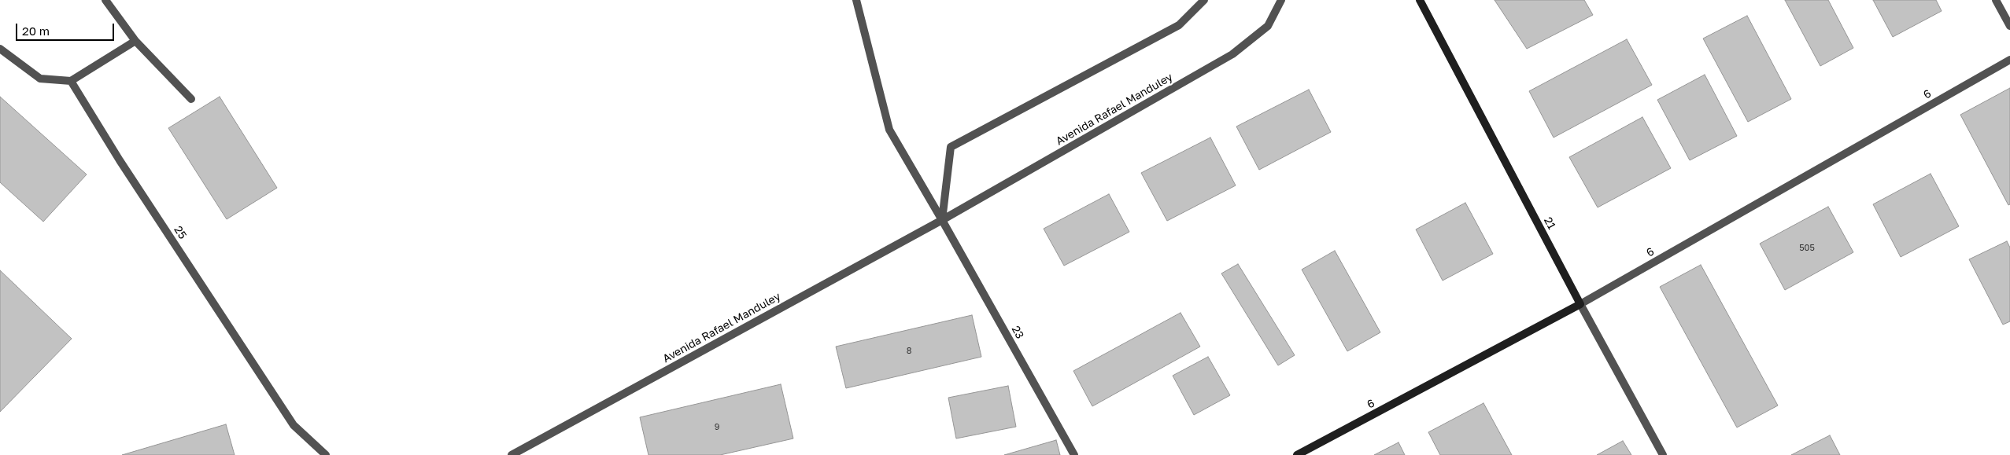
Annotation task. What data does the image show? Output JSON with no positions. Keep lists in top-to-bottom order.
{
  "streets": {
    "street": [
      "6",
      "Avenida Rafael Manduley",
      "21",
      "25",
      "23"
    ]
  },
  "crossings": [
    ["6", "21"],
    ["Avenida Rafael Manduley", "23"]
  ],
  "house_numbers": ["505", "8", "9"],
  "scale_bar": "20 m"
}
